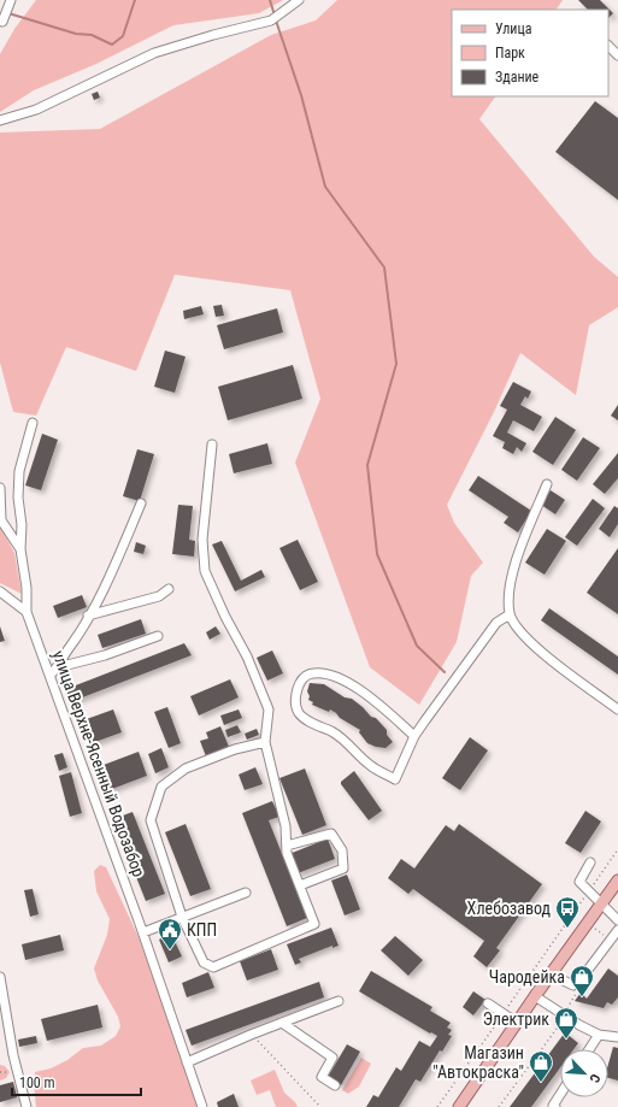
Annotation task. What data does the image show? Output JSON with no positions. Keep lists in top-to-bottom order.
{
  "streets": {
    "street": ["улица Верхне-Ясенный Водозабор"]
  },
  "places": {
    "bus stop": ["Хлебозавод"],
    "public building": ["КПП"],
    "shop": ["Чародейка", "Электрик", "Магазин \"Автокраска\""]
  },
  "legend": ["Улица", "Парк", "Здание"],
  "scale_bar": "100 m",
  "north": "bottom right"
}
